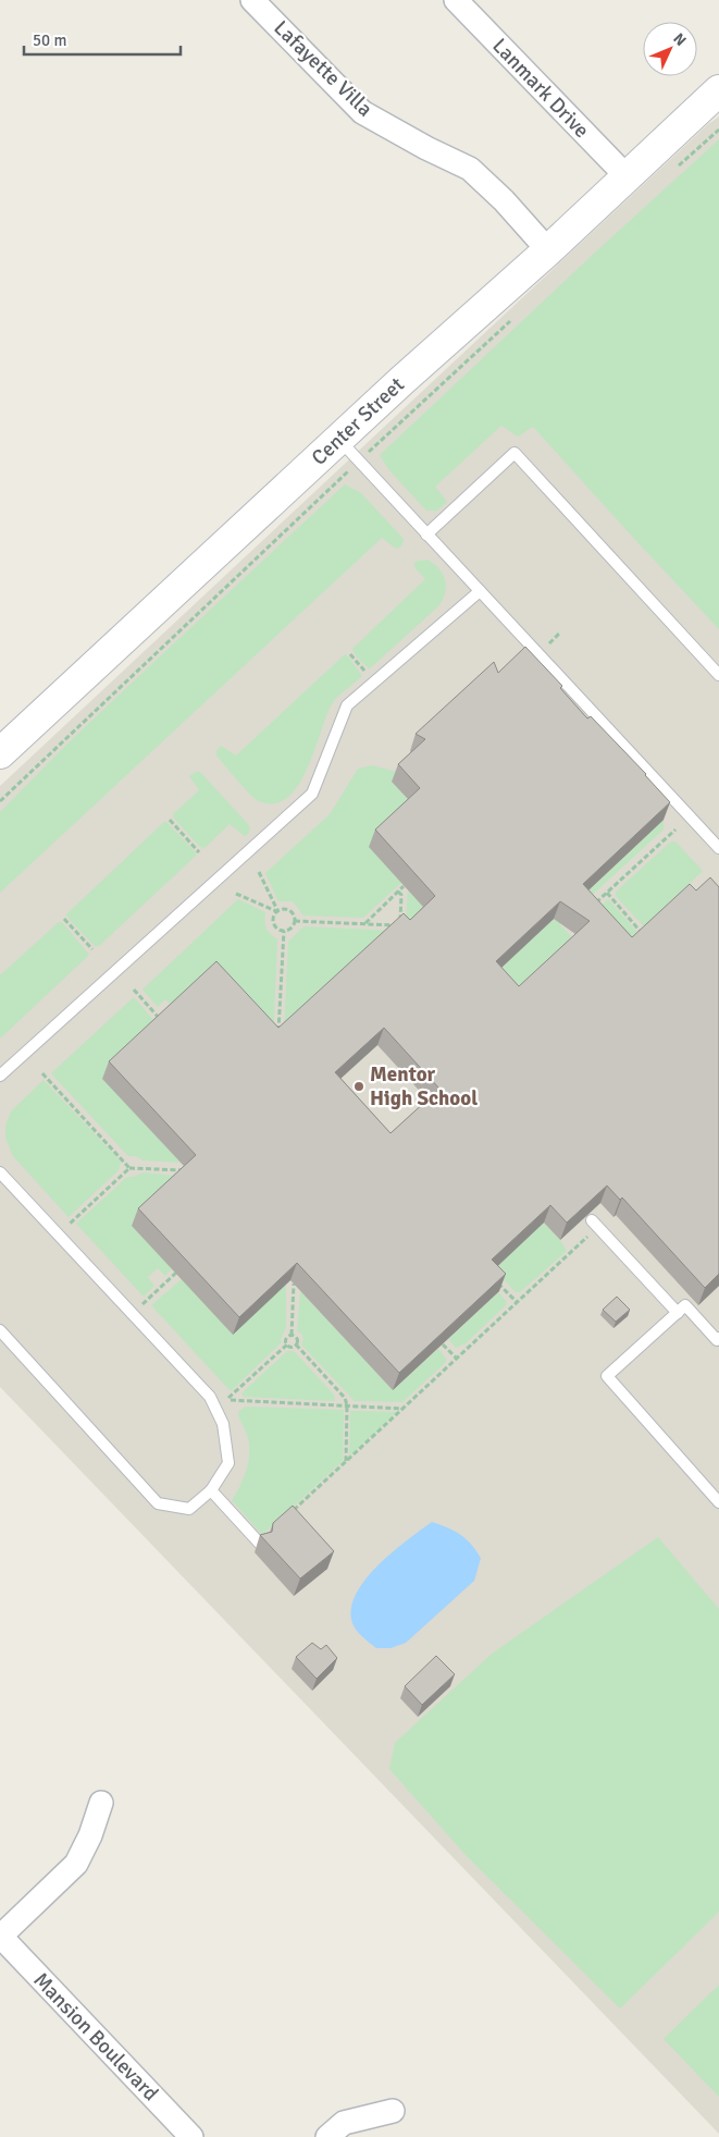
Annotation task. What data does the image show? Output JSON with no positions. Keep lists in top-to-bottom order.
{
  "streets": {
    "main road": ["Center Street"],
    "street": ["Lafayette Villa", "Lanmark Drive", "Mansion Boulevard"]
  },
  "crossings": [
    ["Lafayette Villa", "Center Street"],
    ["Lanmark Drive", "Center Street"]
  ],
  "places": ["Mentor High School"],
  "scale_bar": "50 m",
  "north": "top right"
}
